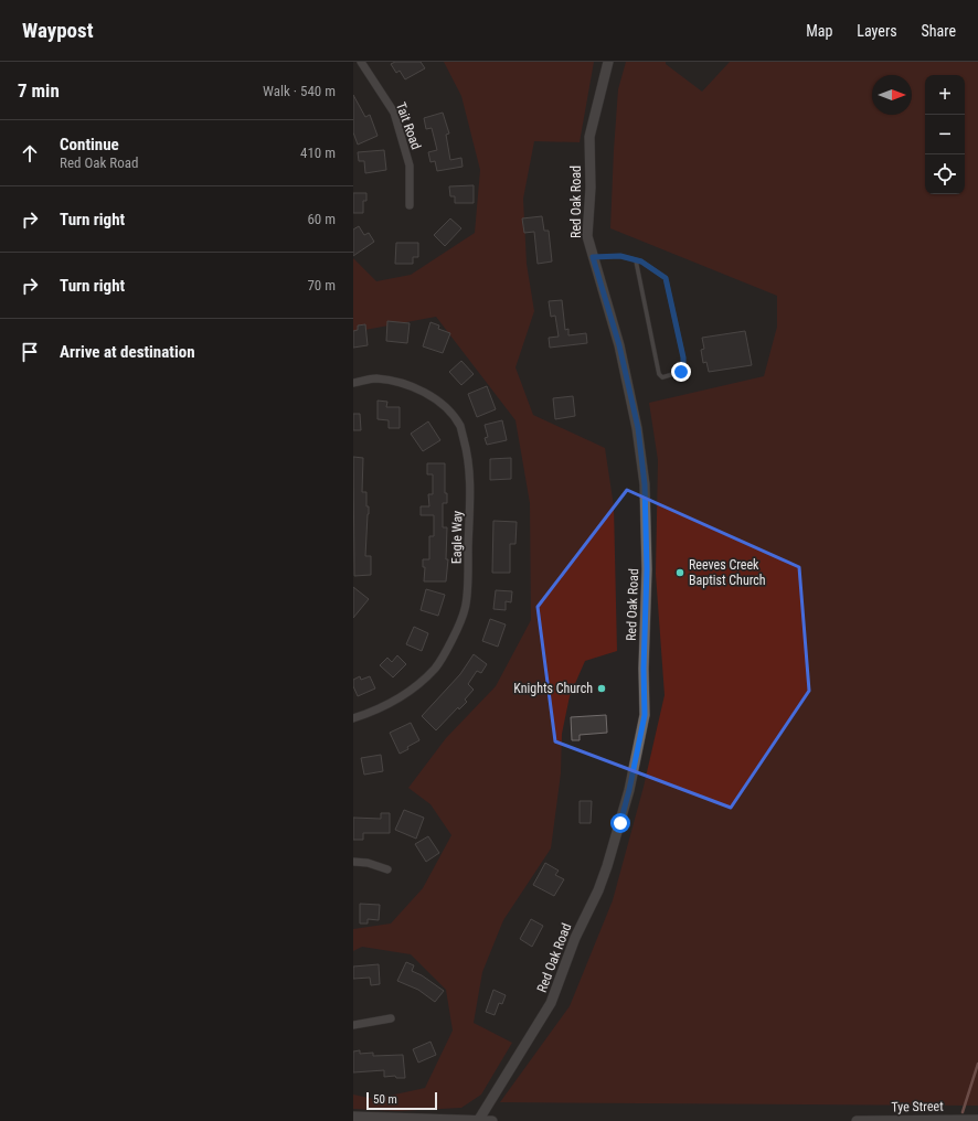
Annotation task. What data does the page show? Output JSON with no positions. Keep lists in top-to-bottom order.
{
  "streets": {
    "street": [
      "Tait Road",
      "Red Oak Road",
      "Eagle Way",
      "Tye Street"
    ]
  },
  "places": ["Reeves Creek Baptist Church", "Knights Church"],
  "scale_bar": "50 m",
  "north": "right",
  "page": {
    "header": "Waypost",
    "nav": ["Map", "Layers", "Share"],
    "heading": ["7 min", "Walk · 540 m"],
    "map_buttons": ["+", "−"],
    "list": [
      ["Continue", "Red Oak Road", "410 m"],
      ["Turn right", "60 m"],
      ["Turn right", "70 m"],
      "Arrive at destination"
    ],
    "scale": "50 m"
  }
}
